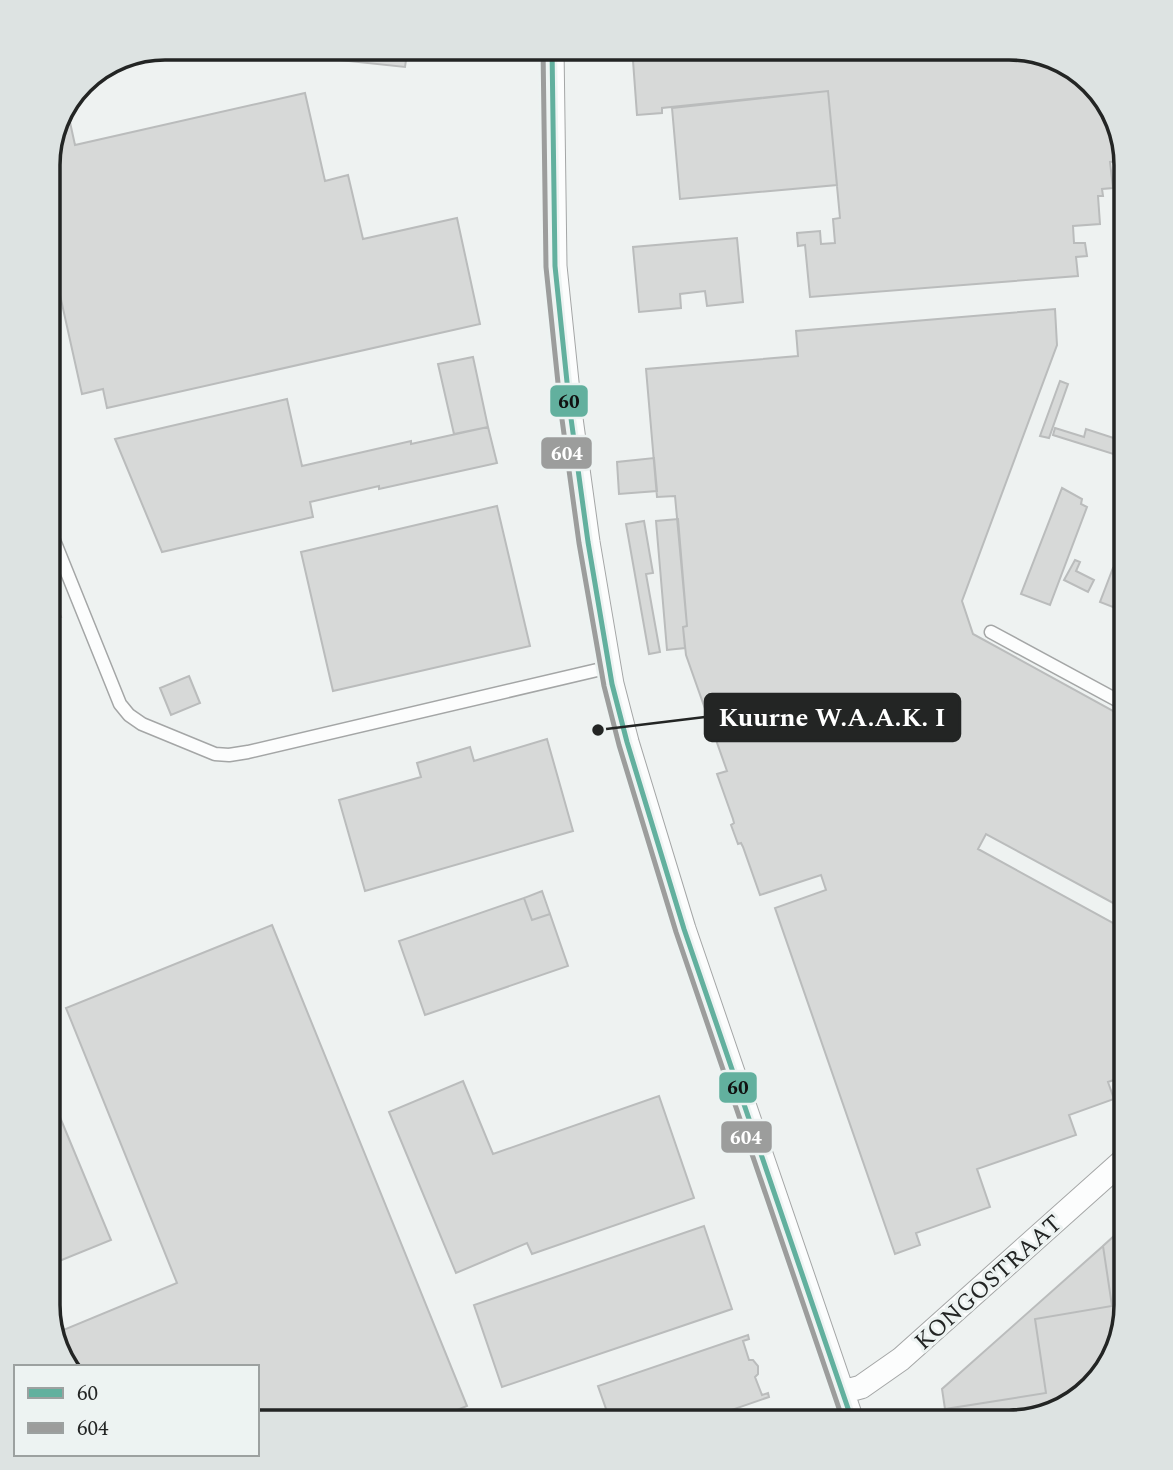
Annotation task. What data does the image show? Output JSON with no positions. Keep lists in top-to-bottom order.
{
  "streets": {
    "street": ["KONGOSTRAAT"]
  },
  "places": ["Kuurne W.A.A.K. I"],
  "lines": ["transit line 604", "transit line 60"],
  "legend": ["60", "604"]
}
